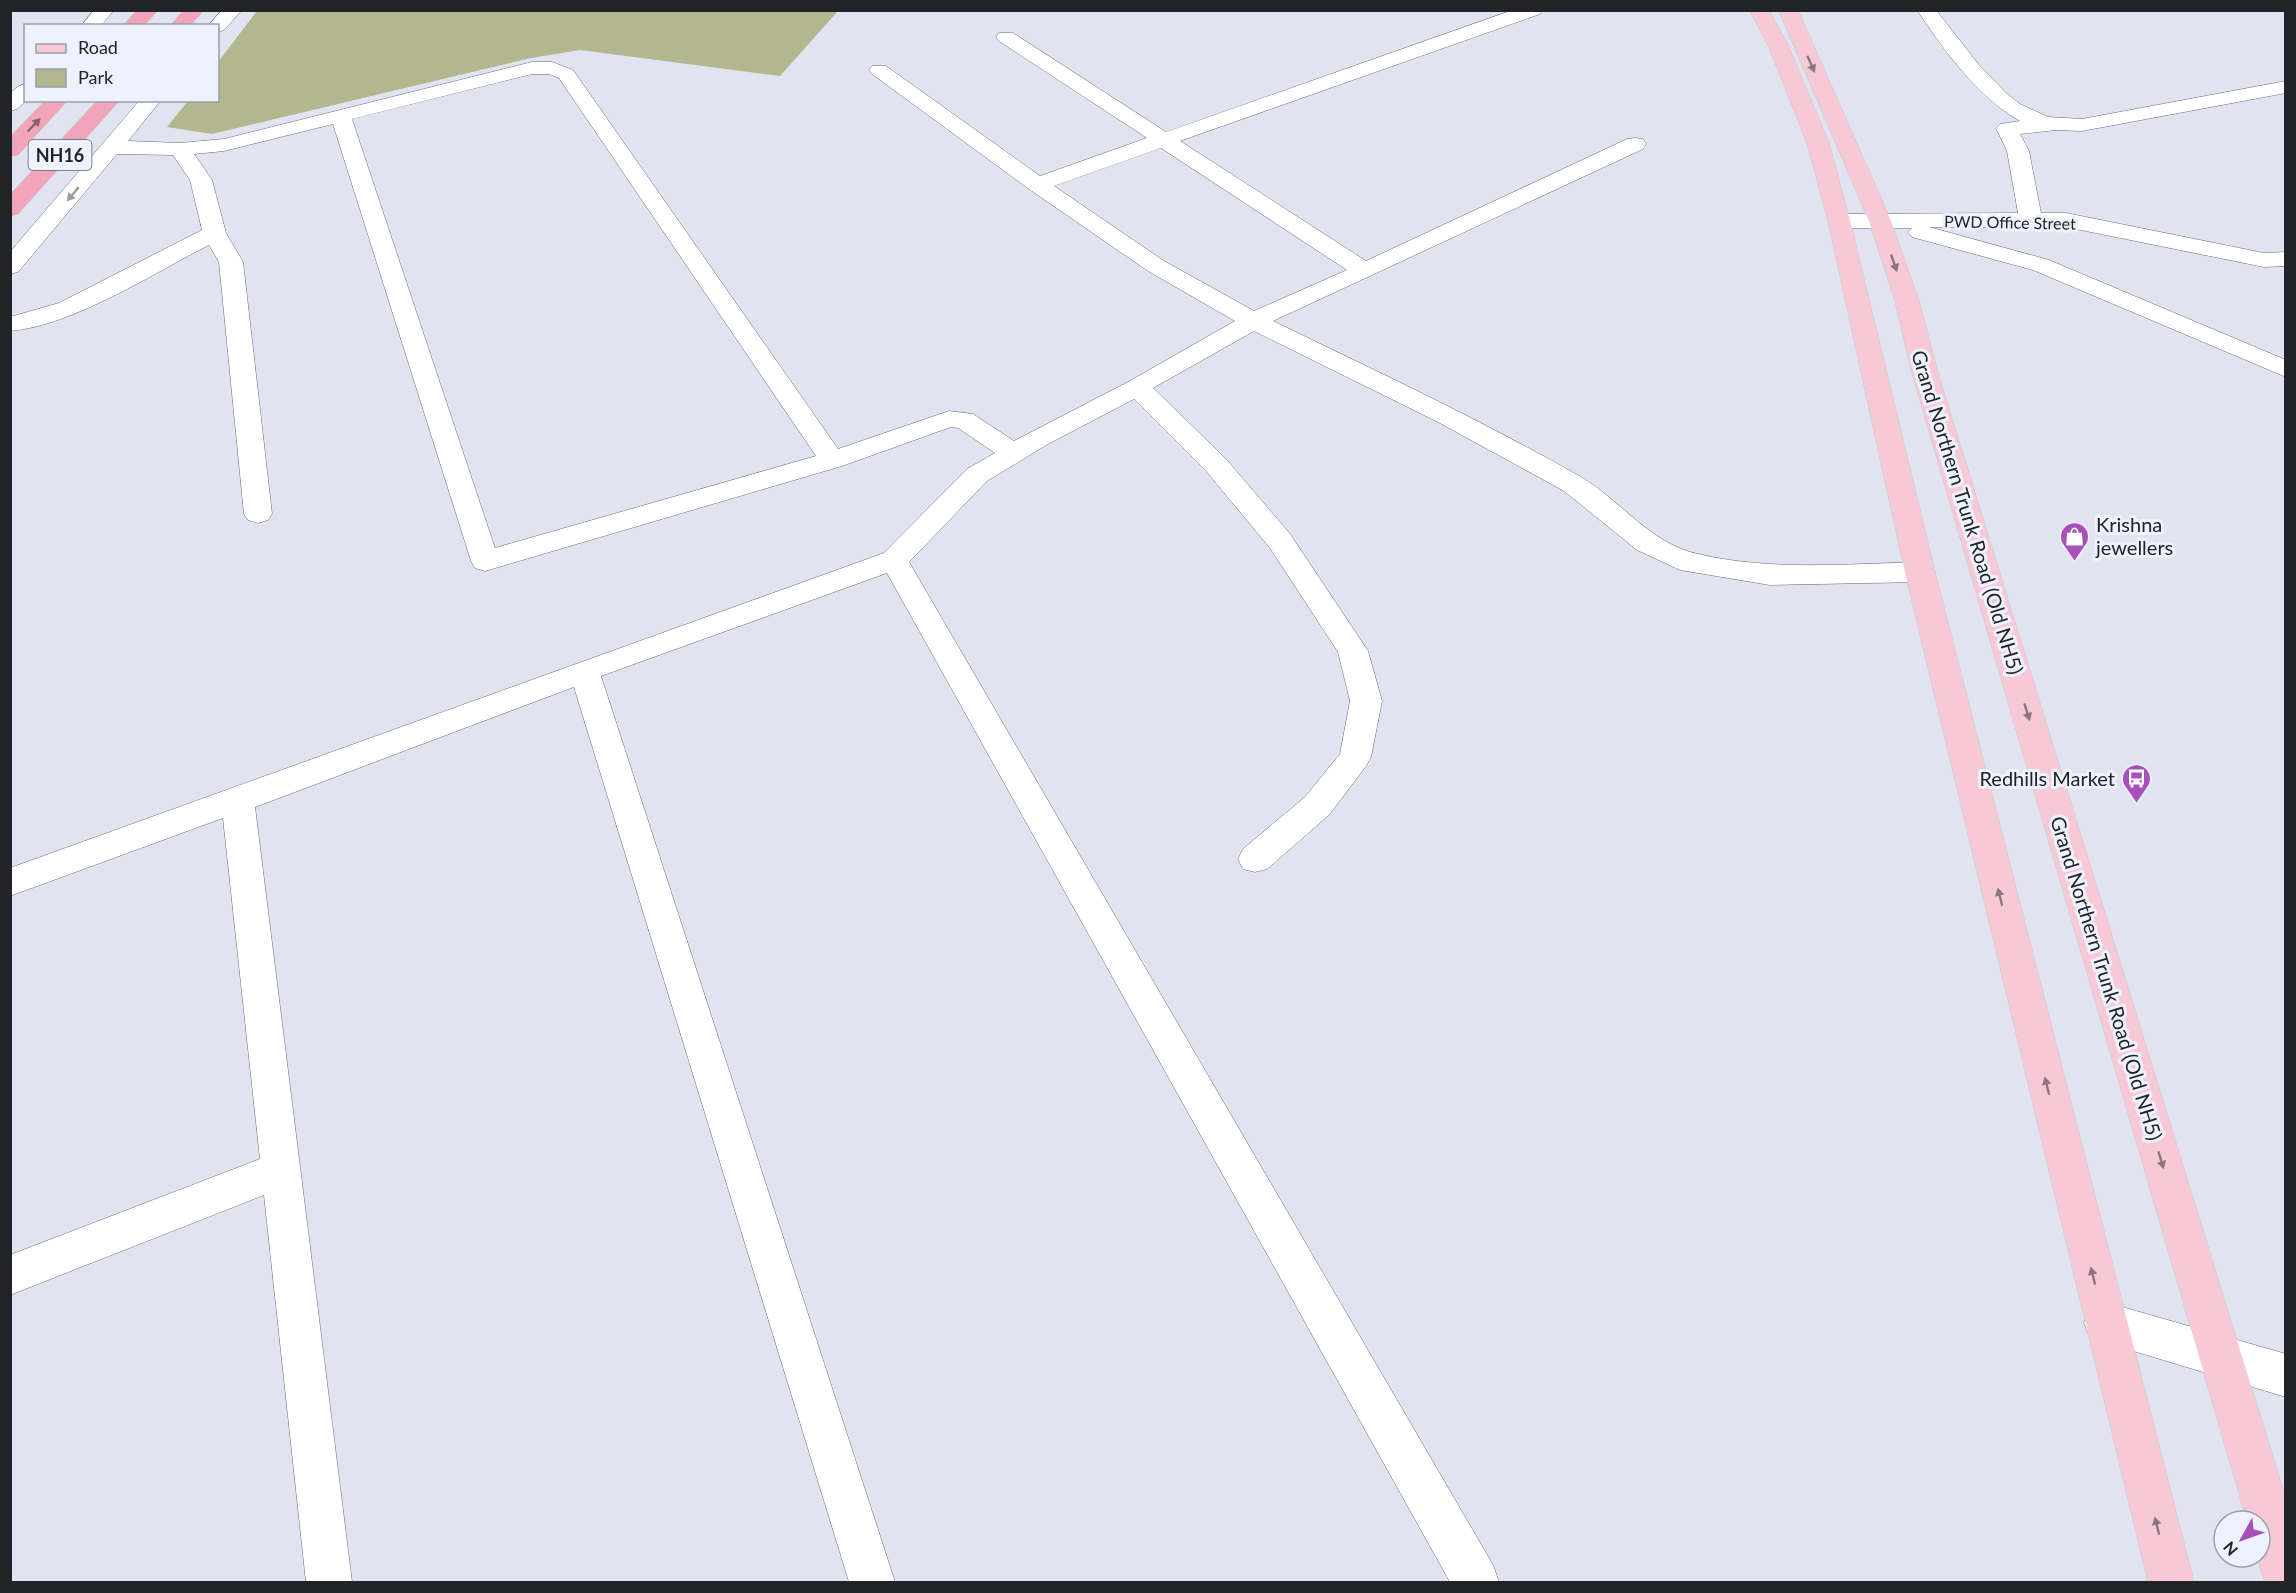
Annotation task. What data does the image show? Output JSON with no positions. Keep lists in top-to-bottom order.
{
  "streets": {
    "highway": ["NH16"],
    "main road": ["Grand Northern Trunk Road (Old NH5)"],
    "street": ["PWD Office Street"]
  },
  "crossings": [
    ["PWD Office Street", "Grand Northern Trunk Road (Old NH5)"]
  ],
  "places": {
    "shop": ["Krishna jewellers"],
    "bus stop": ["Redhills Market"]
  },
  "legend": ["Road", "Park"],
  "north": "bottom left"
}
